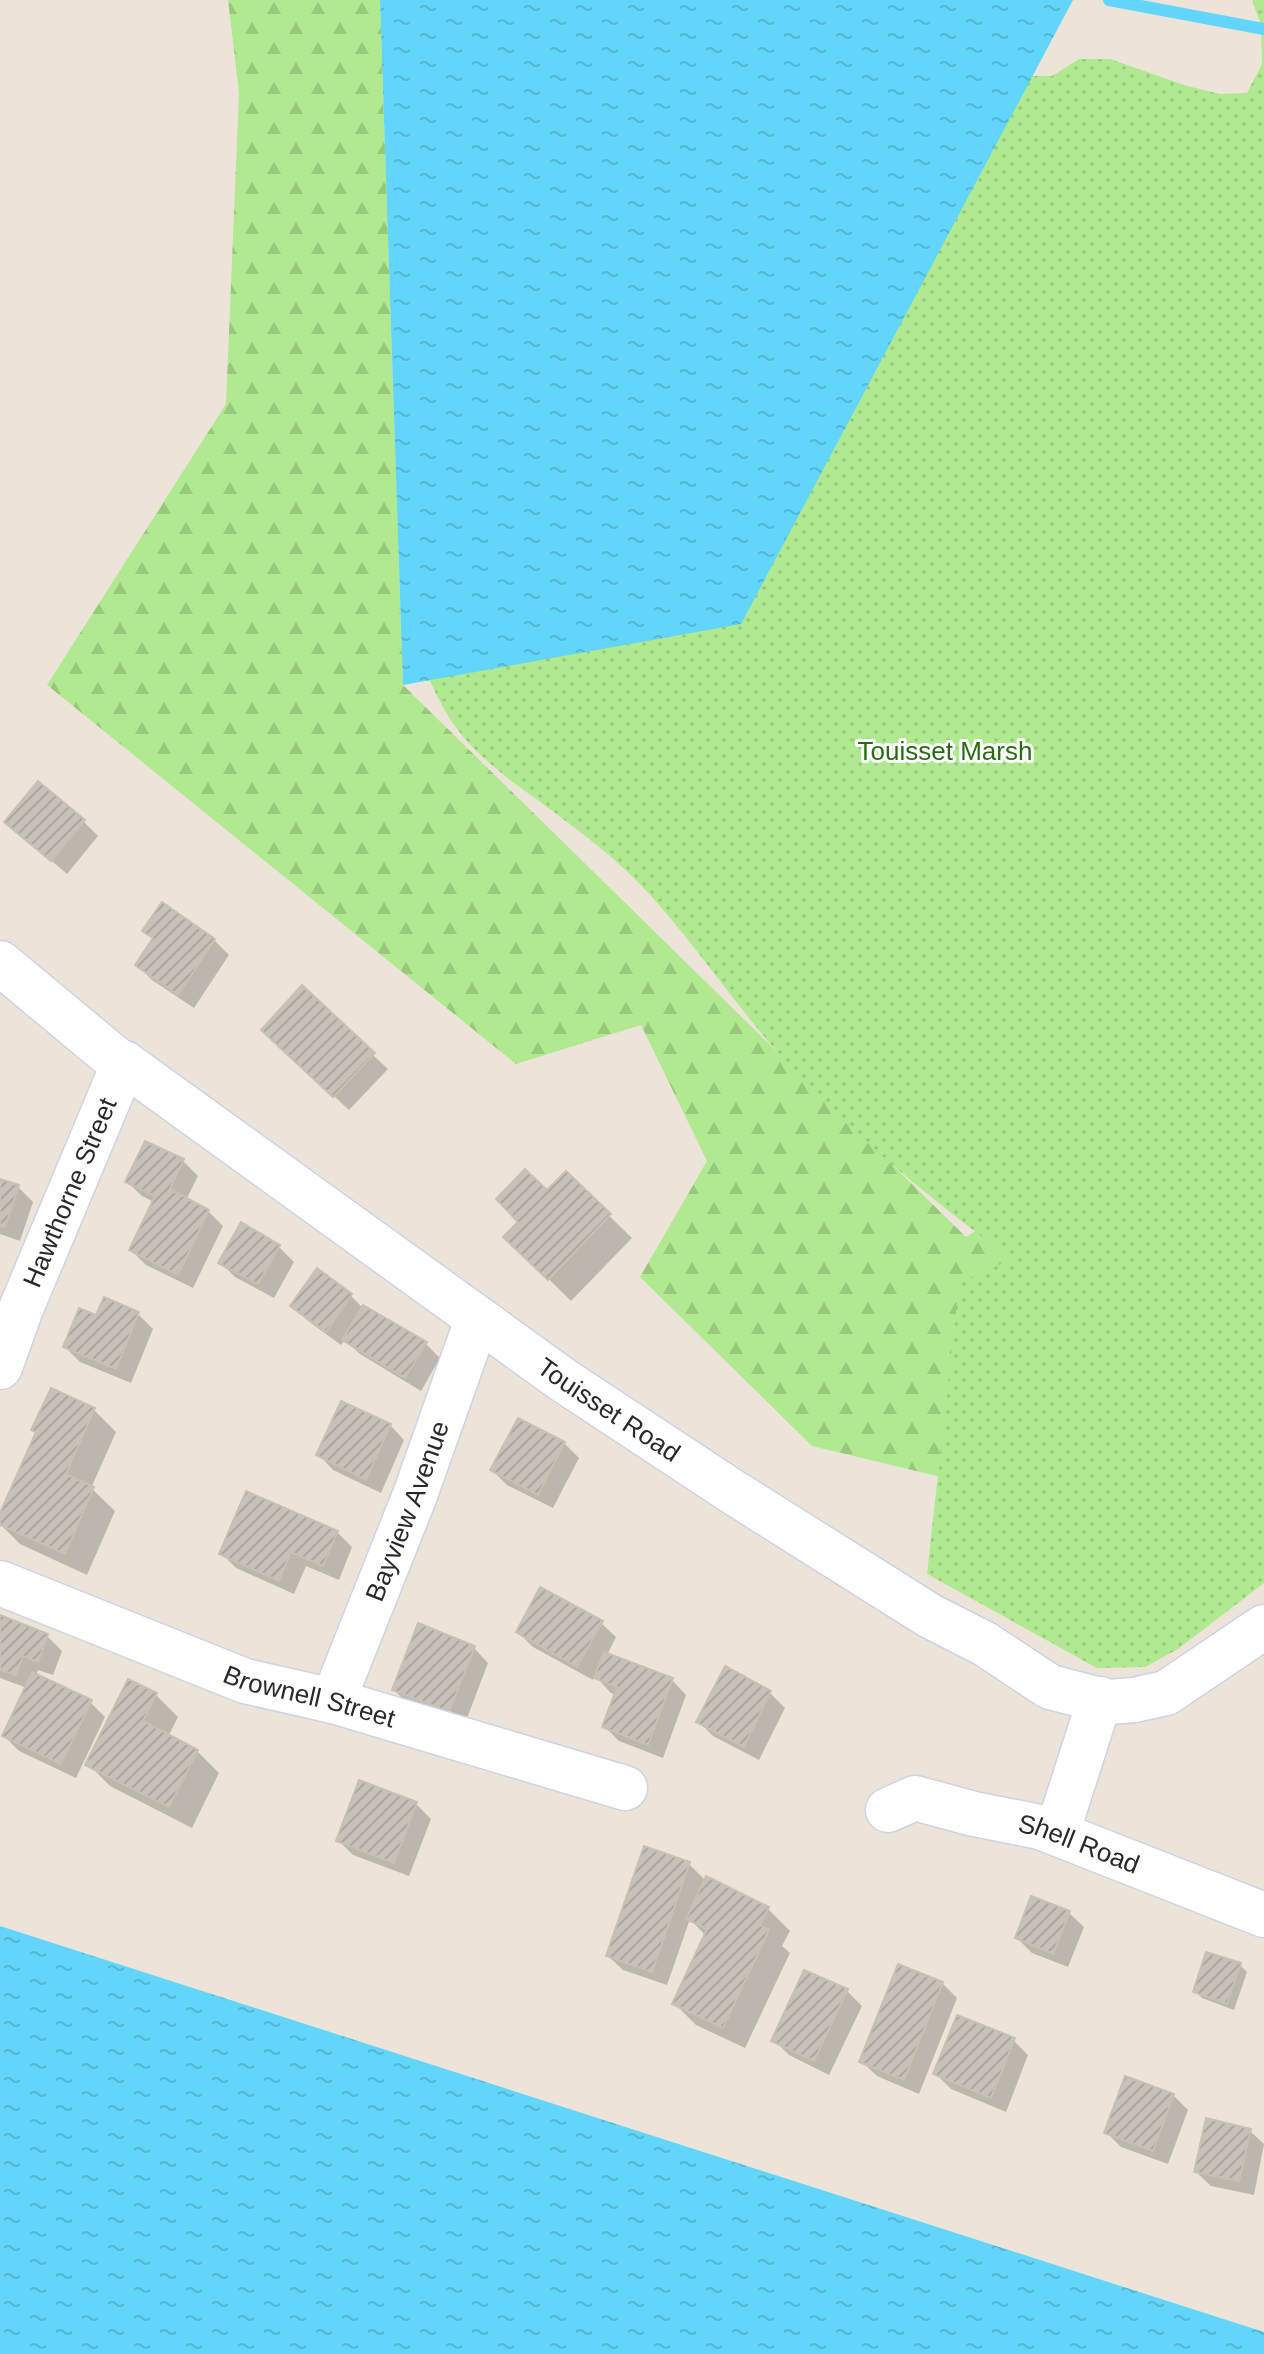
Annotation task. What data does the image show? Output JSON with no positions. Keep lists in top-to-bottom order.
{
  "streets": {
    "street": [
      "Hawthorne Street",
      "Touisset Road",
      "Bayview Avenue",
      "Brownell Street",
      "Shell Road"
    ]
  },
  "crossings": [
    ["Hawthorne Street", "Touisset Road"],
    ["Touisset Road", "Bayview Avenue"],
    ["Bayview Avenue", "Brownell Street"]
  ],
  "parks": ["Touisset Marsh"]
}
